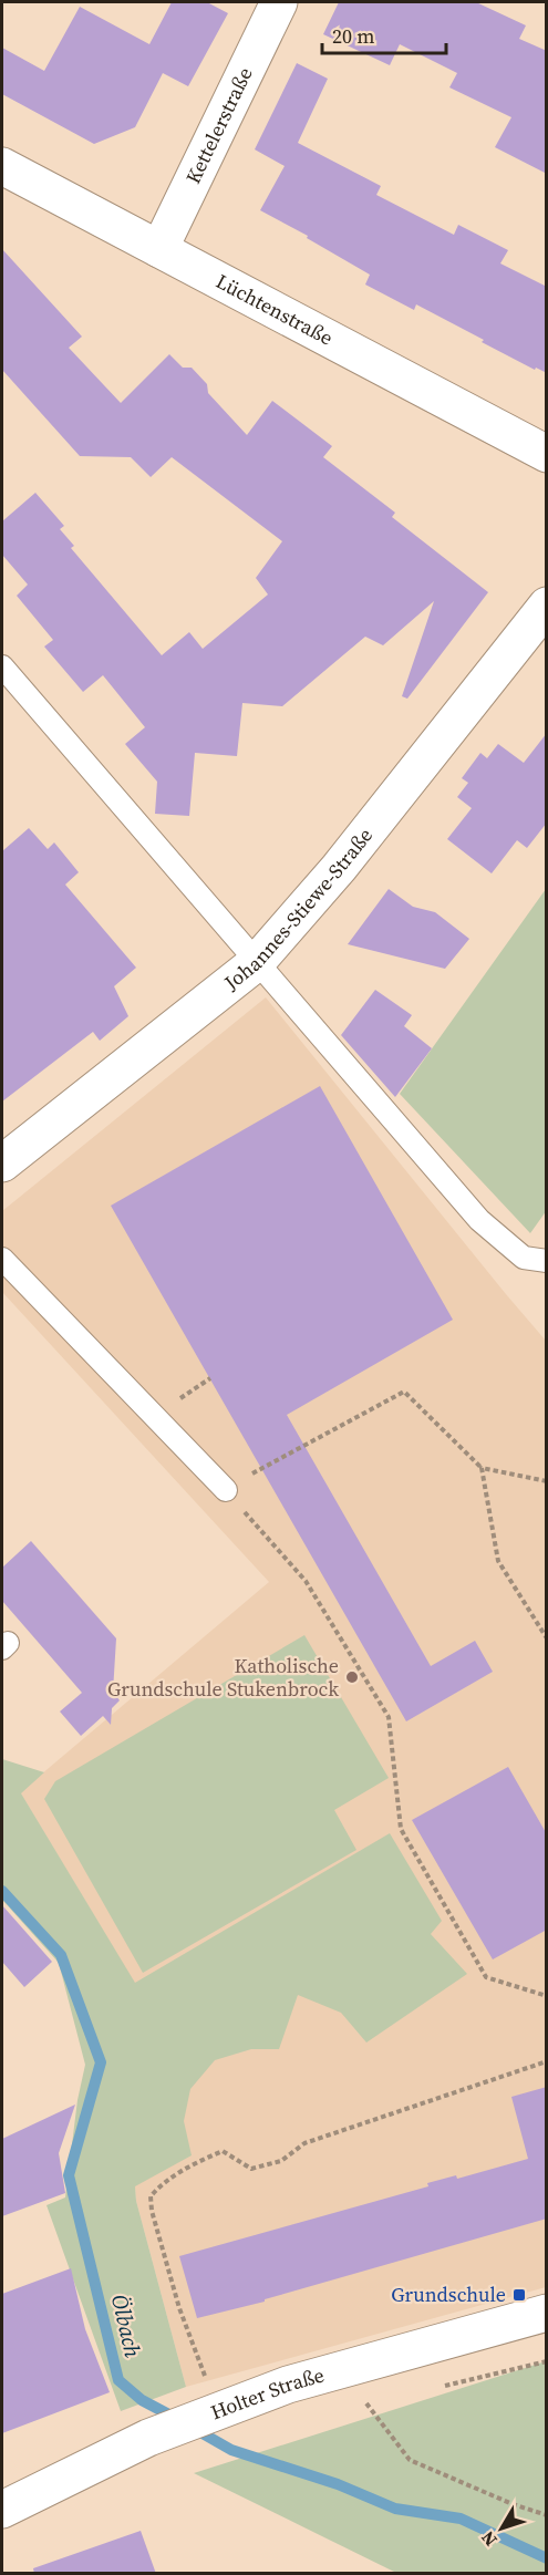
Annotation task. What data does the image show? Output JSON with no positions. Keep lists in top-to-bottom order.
{
  "streets": {
    "street": [
      "Kettelerstraße",
      "Lüchtenstraße",
      "Johannes-Stiewe-Straße",
      "Holter Straße"
    ]
  },
  "crossings": [
    ["Kettelerstraße", "Lüchtenstraße"]
  ],
  "water": ["Ölbach"],
  "places": {
    "other": ["Katholische Grundschule Stukenbrock"],
    "transit": ["Grundschule"]
  },
  "scale_bar": "20 m",
  "north": "bottom left"
}
